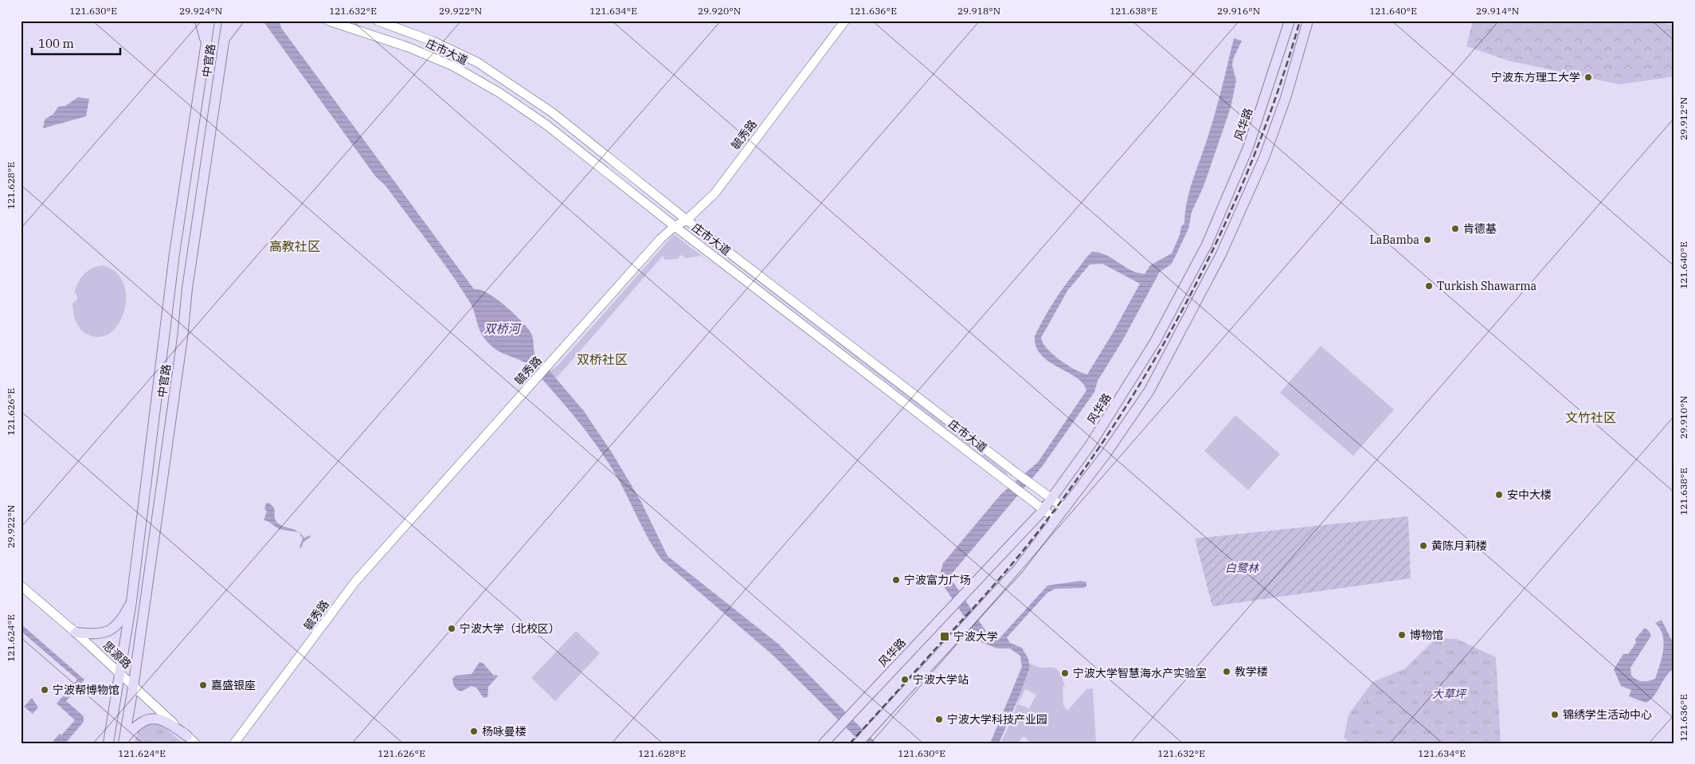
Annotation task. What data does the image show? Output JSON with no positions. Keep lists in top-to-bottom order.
{
  "streets": {
    "main road": [
      "庄市大道",
      "中官路",
      "风华路",
      "毓秀路",
      "思源路"
    ]
  },
  "crossings": [
    ["庄市大道", "风华路"],
    ["庄市大道", "毓秀路"],
    ["中官路", "思源路"]
  ],
  "districts": ["高教社区", "双桥社区", "文竹社区"],
  "water": ["双桥河"],
  "parks": ["白鹭林", "大草坪"],
  "places": {
    "other": [
      "宁波东方理工大学",
      "肯德基",
      "LaBamba",
      "Turkish Shawarma",
      "安中大楼",
      "黄陈月莉楼",
      "宁波富力广场",
      "宁波大学（北校区）",
      "博物馆",
      "教学楼",
      "宁波大学智慧海水产实验室",
      "宁波大学站",
      "嘉盛银座",
      "宁波帮博物馆",
      "锦绣学生活动中心",
      "宁波大学科技产业园",
      "杨咏曼楼"
    ],
    "transit": ["宁波大学"]
  },
  "scale_bar": "100 m",
  "coordinates": [
    "121.630°E",
    "29.924°N",
    "121.632°E",
    "29.922°N",
    "121.634°E",
    "29.920°N",
    "121.636°E",
    "29.918°N",
    "121.638°E",
    "29.916°N",
    "121.640°E",
    "29.914°N",
    "29.912°N",
    "121.628°E",
    "121.626°E",
    "29.910°N",
    "121.624°E"
  ]
}
